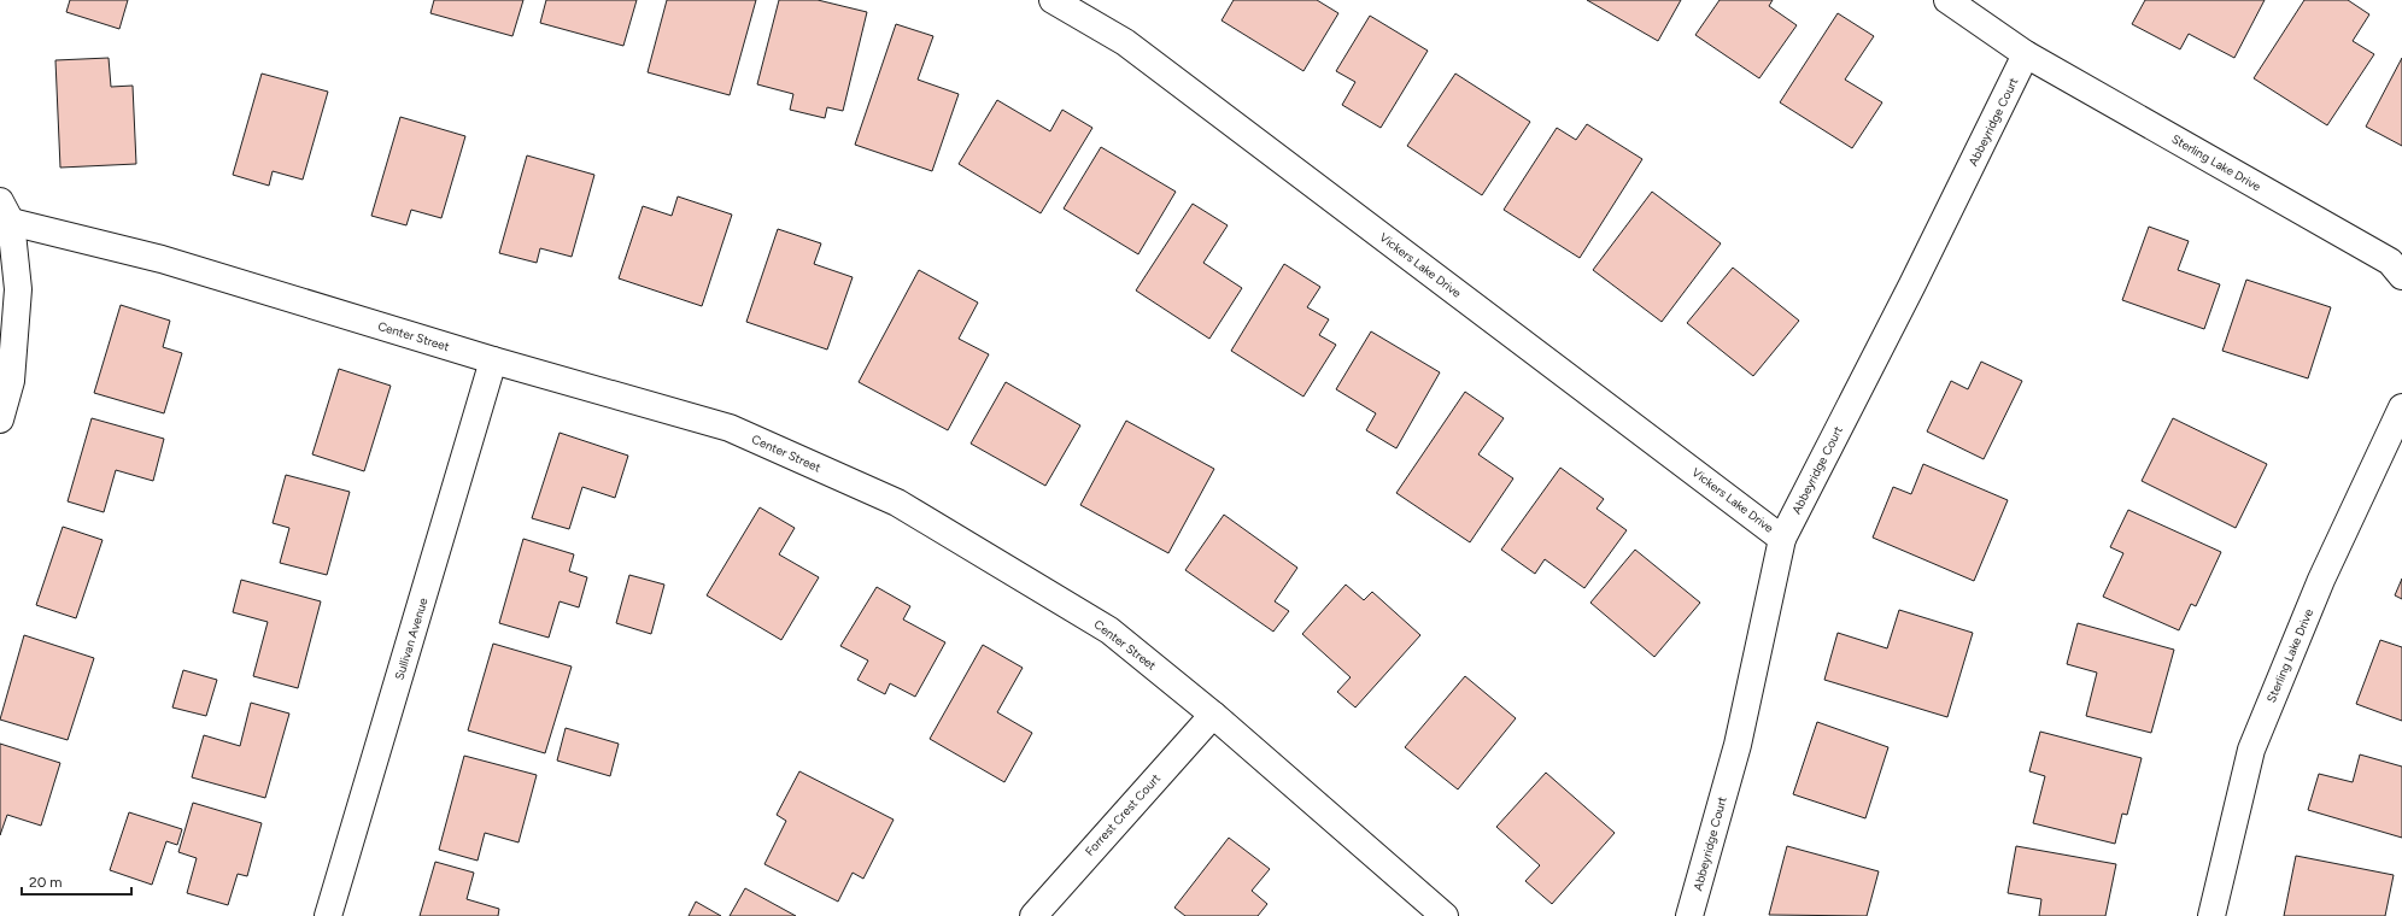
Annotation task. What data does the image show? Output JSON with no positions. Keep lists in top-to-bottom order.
{
  "streets": {
    "street": [
      "Abbeyridge Court",
      "Sterling Lake Drive",
      "Vickers Lake Drive",
      "Center Street",
      "Sullivan Avenue",
      "Forrest Crest Court"
    ]
  },
  "crossings": [
    ["Abbeyridge Court", "Sterling Lake Drive"],
    ["Abbeyridge Court", "Vickers Lake Drive"],
    ["Center Street", "Sullivan Avenue"],
    ["Center Street", "Forrest Crest Court"]
  ],
  "scale_bar": "20 m"
}
